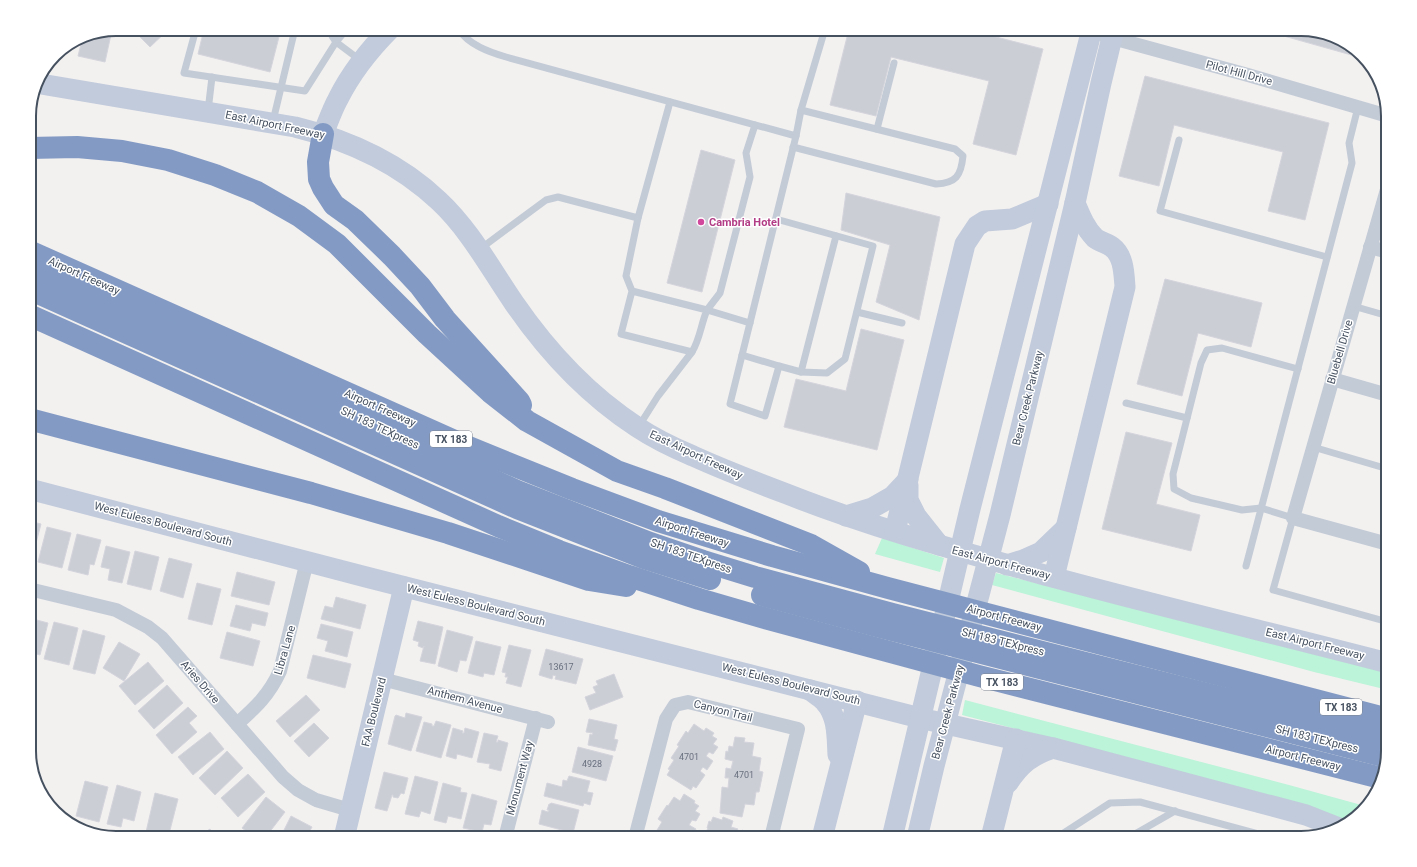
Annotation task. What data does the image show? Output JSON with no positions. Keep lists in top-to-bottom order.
{
  "streets": {
    "highway": ["Airport Freeway", "SH 183 TEXpress", "TX 183"],
    "main road": [
      "East Airport Freeway",
      "Bear Creek Parkway",
      "West Euless Boulevard South",
      "FAA Boulevard"
    ],
    "street": [
      "Pilot Hill Drive",
      "Bluebell Drive",
      "Libra Lane",
      "Aries Drive",
      "Anthem Avenue",
      "Canyon Trail",
      "Monument Way"
    ]
  },
  "crossings": [
    ["West Euless Boulevard South", "Libra Lane"],
    ["West Euless Boulevard South", "FAA Boulevard"],
    ["Libra Lane", "Aries Drive"],
    ["Aries Drive", "FAA Boulevard"],
    ["Anthem Avenue", "FAA Boulevard"],
    ["Anthem Avenue", "Monument Way"]
  ],
  "places": ["Cambria Hotel"],
  "house_numbers": [
    "13617",
    "4701",
    "4928",
    "4701"
  ]
}
